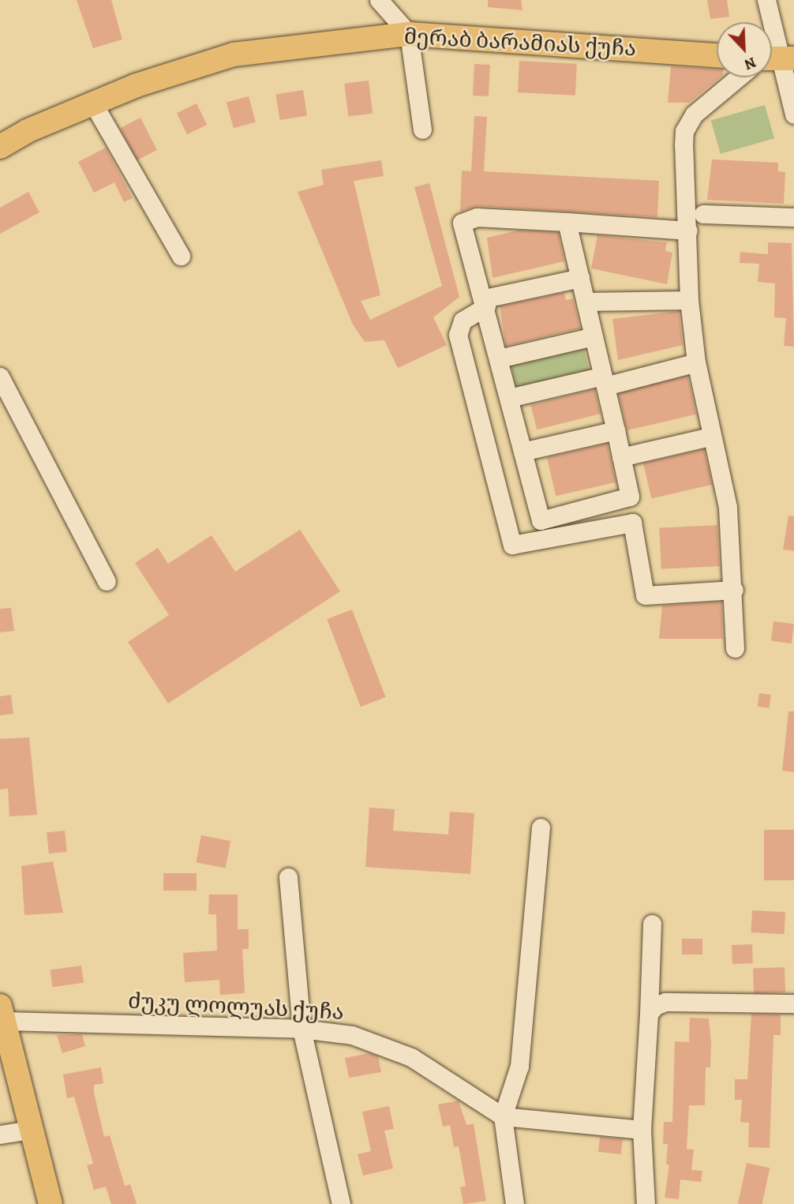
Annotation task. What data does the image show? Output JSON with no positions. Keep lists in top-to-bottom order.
{
  "streets": {
    "main road": ["მერაბ ბარამიას ქუჩა"],
    "street": ["ძუკუ ლოლუას ქუჩა"]
  },
  "north": "bottom right"
}
